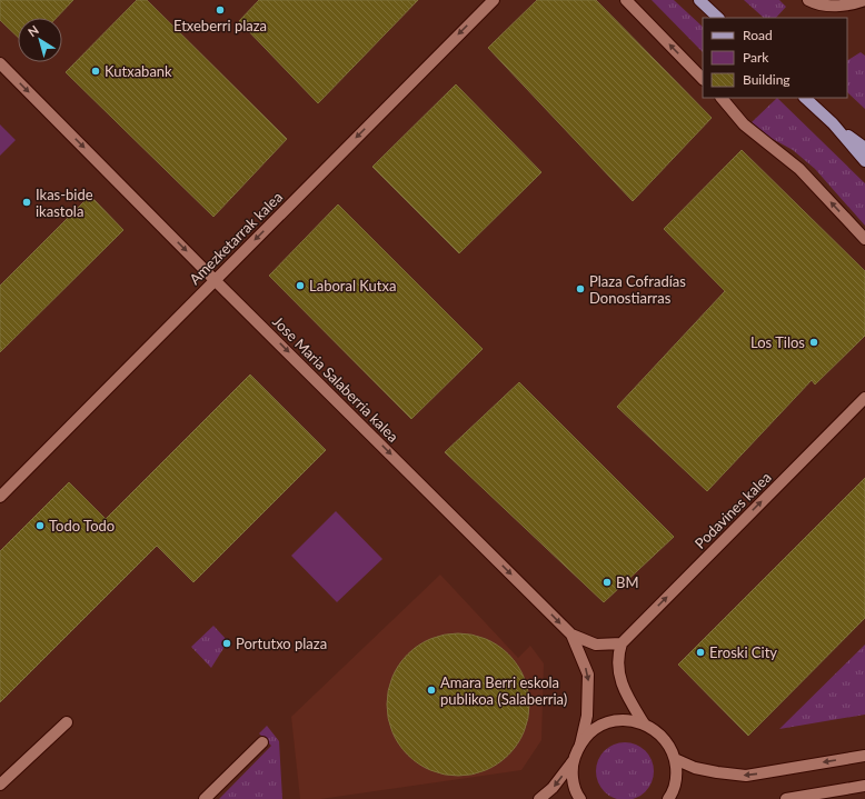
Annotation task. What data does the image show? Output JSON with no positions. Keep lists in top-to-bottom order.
{
  "streets": {
    "street": ["Amezketarrak kalea", "Jose Maria Salaberria kalea", "Podavines kalea"]
  },
  "crossings": [
    ["Amezketarrak kalea", "Jose Maria Salaberria kalea"]
  ],
  "one_way": ["Amezketarrak kalea", "Jose Maria Salaberria kalea", "Podavines kalea"],
  "places": [
    "Etxeberri plaza",
    "Kutxabank",
    "Ikas-bide ikastola",
    "Laboral Kutxa",
    "Plaza Cofradías Donostiarras",
    "Los Tilos",
    "Todo Todo",
    "BM",
    "Portutxo plaza",
    "Eroski City",
    "Amara Berri eskola publikoa (Salaberria)"
  ],
  "legend": ["Road", "Park", "Building"],
  "north": "top left"
}
